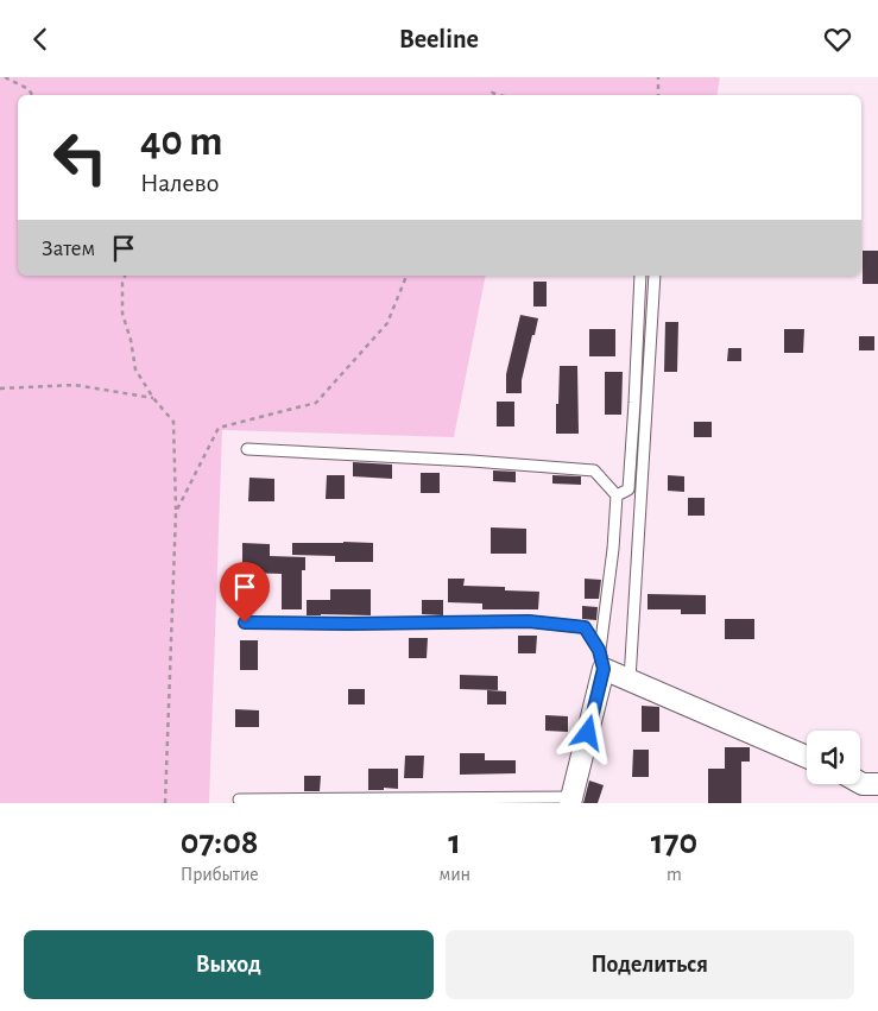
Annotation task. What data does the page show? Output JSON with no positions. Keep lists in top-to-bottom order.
{
  "page": {
    "header": "Beeline",
    "turn": ["40 m", "Налево"],
    "then": "Затем",
    "eta": [
      "07:08",
      "Прибытие",
      "1",
      "мин",
      "170",
      "m"
    ],
    "buttons": ["Выход", "Поделиться"]
  }
}
